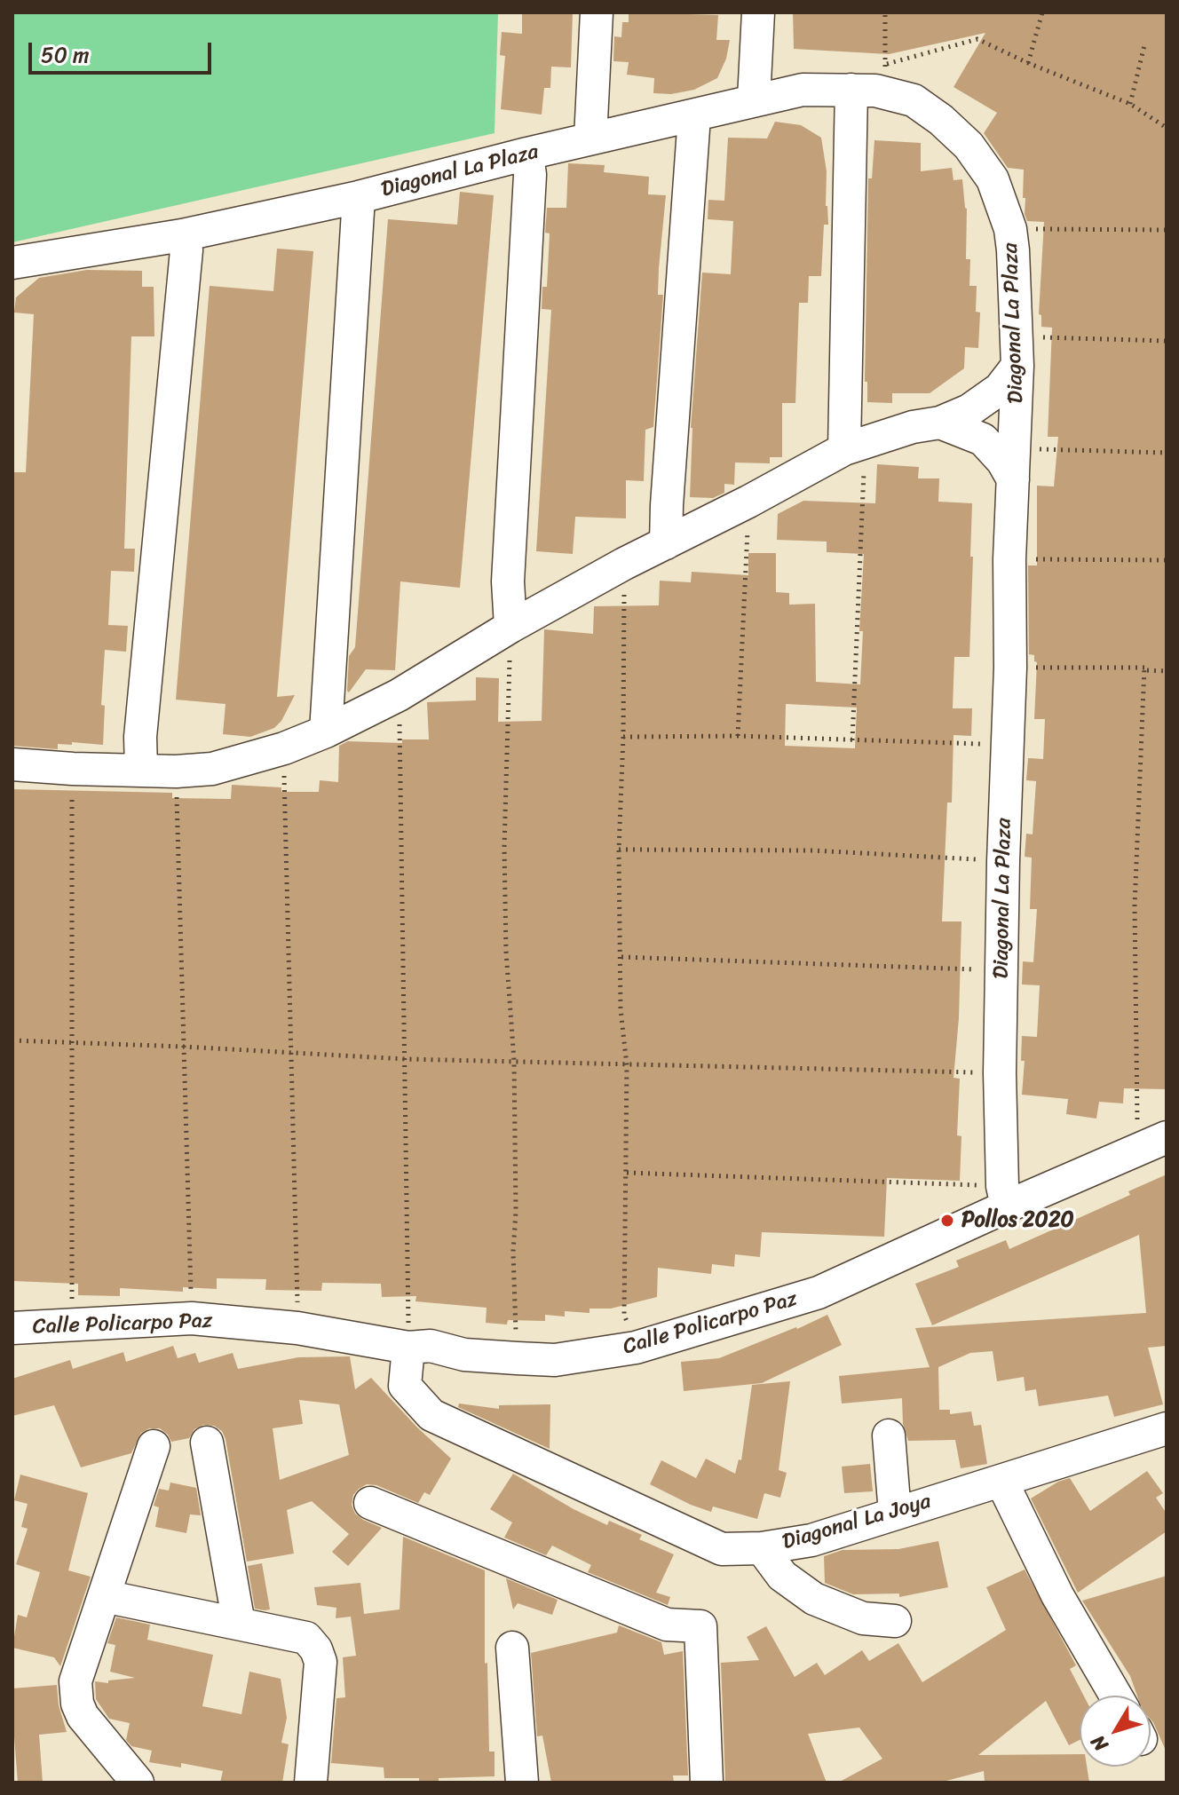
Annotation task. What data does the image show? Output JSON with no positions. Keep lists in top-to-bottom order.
{
  "streets": {
    "street": ["Diagonal La Plaza", "Calle Policarpo Paz", "Diagonal La Joya"]
  },
  "crossings": [
    ["Diagonal La Plaza", "Calle Policarpo Paz"],
    ["Calle Policarpo Paz", "Diagonal La Joya"]
  ],
  "places": ["Pollos 2020"],
  "scale_bar": "50 m",
  "north": "bottom left"
}
